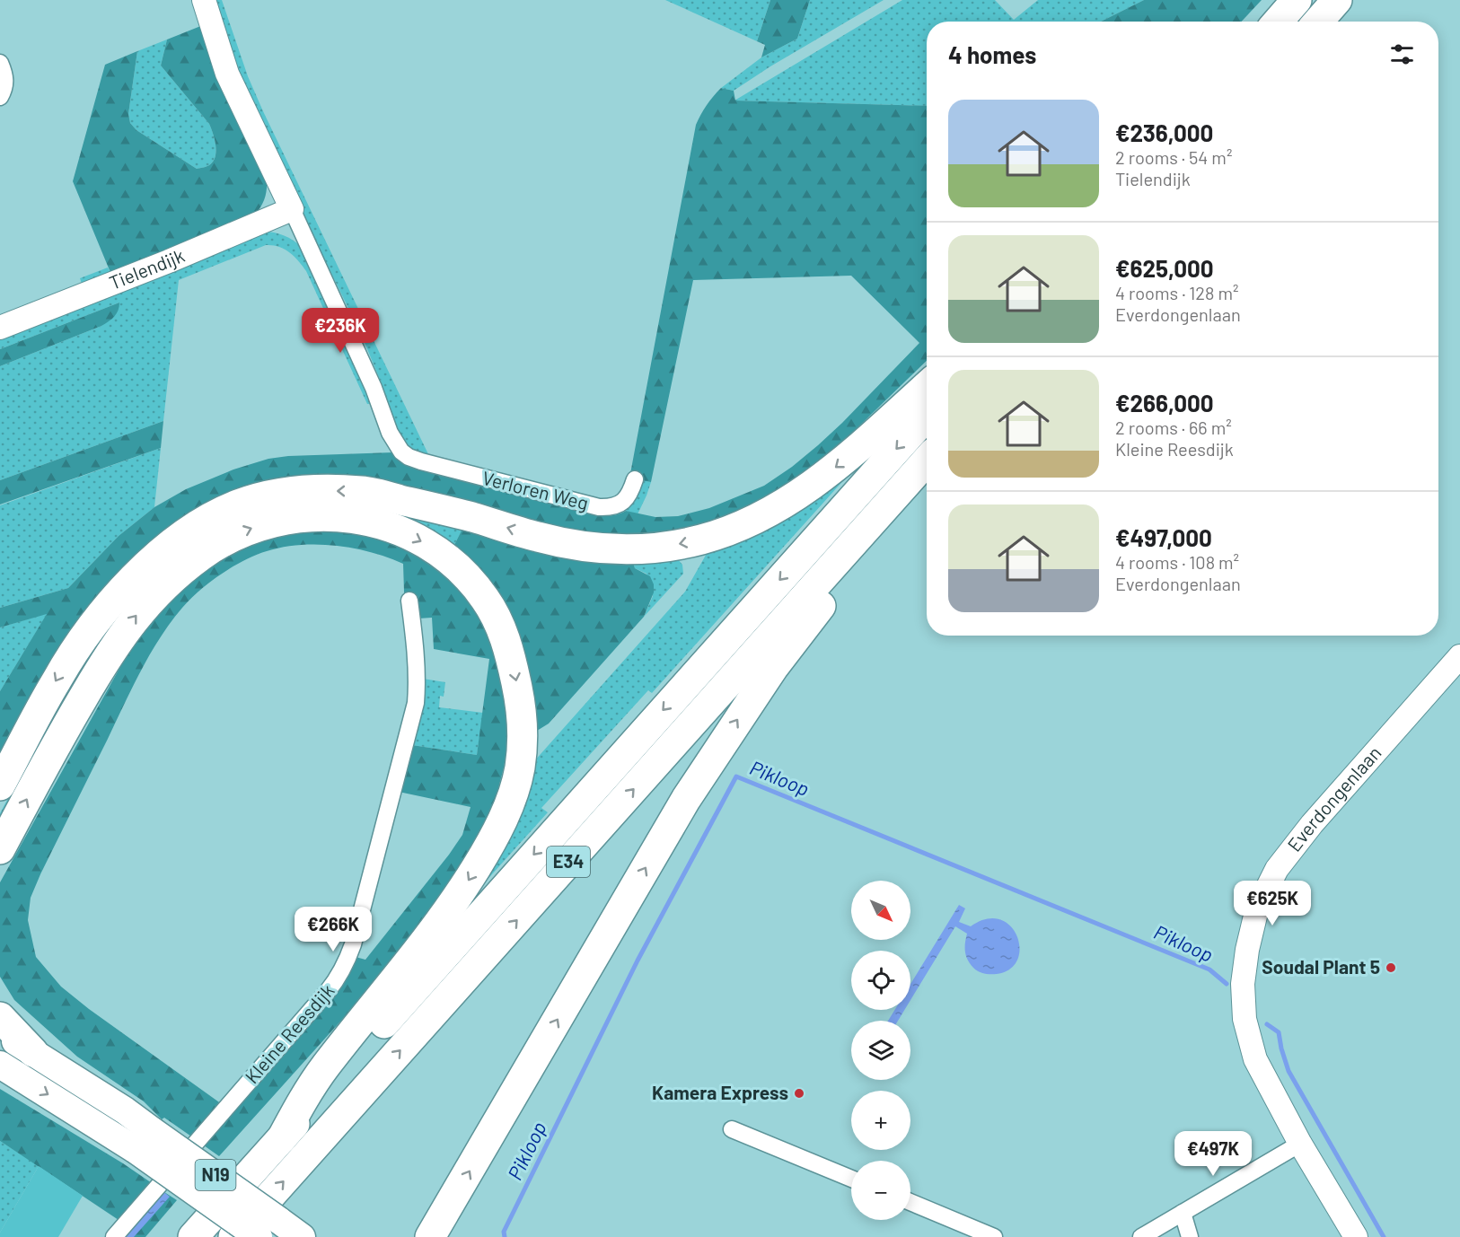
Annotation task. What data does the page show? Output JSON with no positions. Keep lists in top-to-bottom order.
{
  "streets": {
    "highway": ["E34"],
    "main road": ["N19"],
    "street": [
      "Tielendijk",
      "Verloren Weg",
      "Everdongenlaan",
      "Kleine Reesdijk"
    ]
  },
  "crossings": [
    ["Tielendijk", "Verloren Weg"]
  ],
  "water": ["Pikloop"],
  "places": ["Soudal Plant 5", "Kamera Express"],
  "north": "bottom right",
  "page": {
    "heading": "4 homes",
    "list": [
      {
        "name": "€236,000",
        "note": "2 rooms · 54 m² · Tielendijk"
      },
      {
        "name": "€625,000",
        "note": "4 rooms · 128 m² · Everdongenlaan"
      },
      {
        "name": "€266,000",
        "note": "2 rooms · 66 m² · Kleine Reesdijk"
      },
      {
        "name": "€497,000",
        "note": "4 rooms · 108 m² · Everdongenlaan"
      }
    ],
    "price": [
      "€236K",
      "€625K",
      "€266K",
      "€497K"
    ],
    "map_buttons": ["+", "−"]
  }
}
